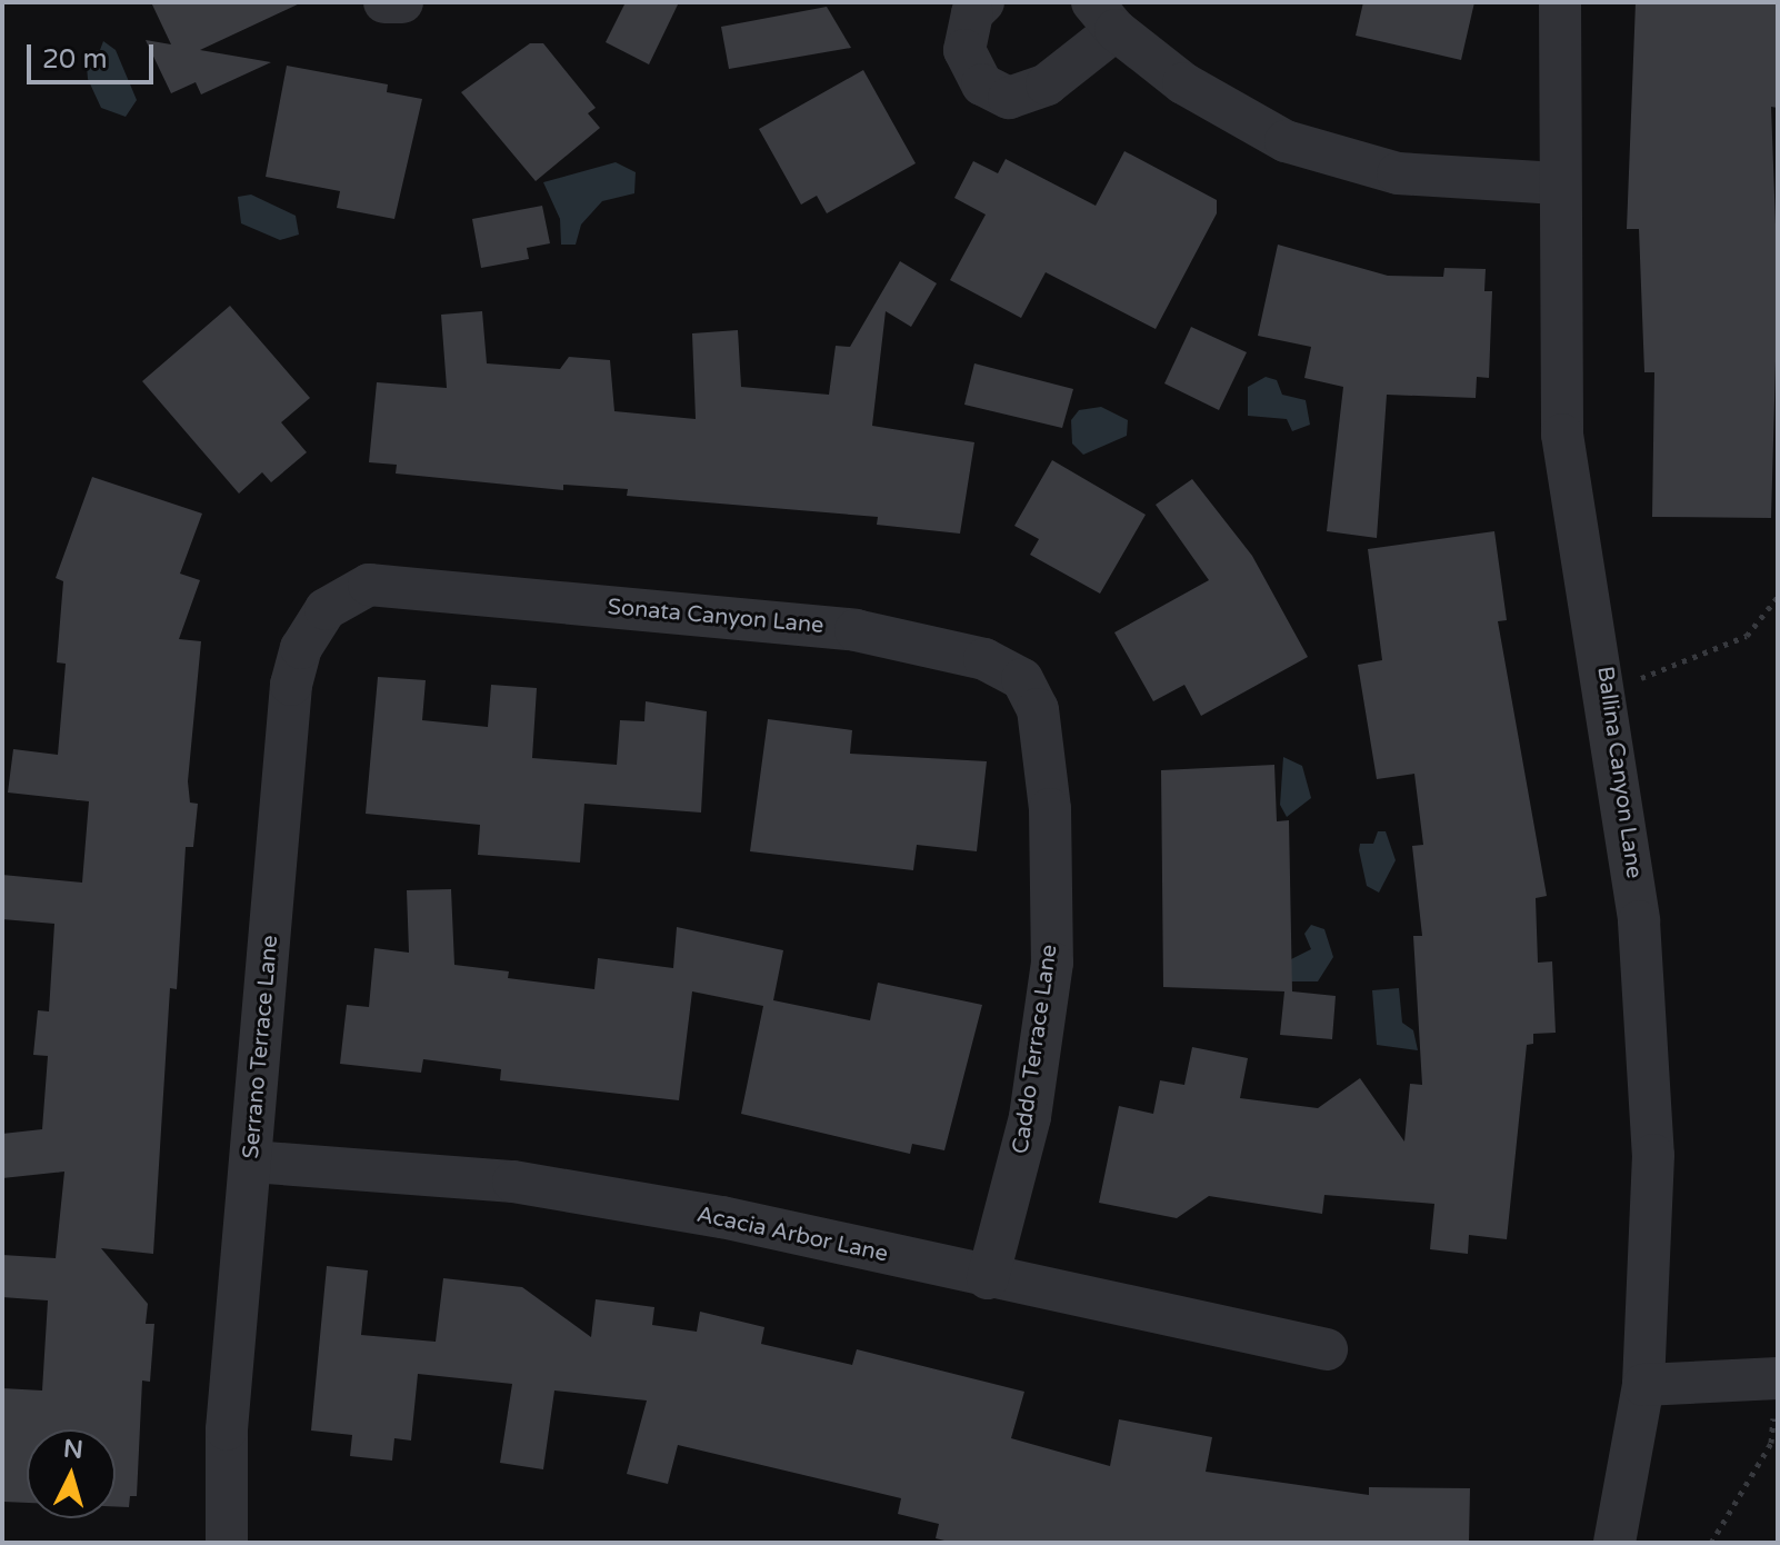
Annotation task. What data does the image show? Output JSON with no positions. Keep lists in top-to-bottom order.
{
  "streets": {
    "street": [
      "Sonata Canyon Lane",
      "Ballina Canyon Lane",
      "Serrano Terrace Lane",
      "Caddo Terrace Lane",
      "Acacia Arbor Lane"
    ]
  },
  "crossings": [
    ["Sonata Canyon Lane", "Serrano Terrace Lane"],
    ["Sonata Canyon Lane", "Caddo Terrace Lane"],
    ["Serrano Terrace Lane", "Acacia Arbor Lane"],
    ["Caddo Terrace Lane", "Acacia Arbor Lane"]
  ],
  "scale_bar": "20 m",
  "north": "top"
}
